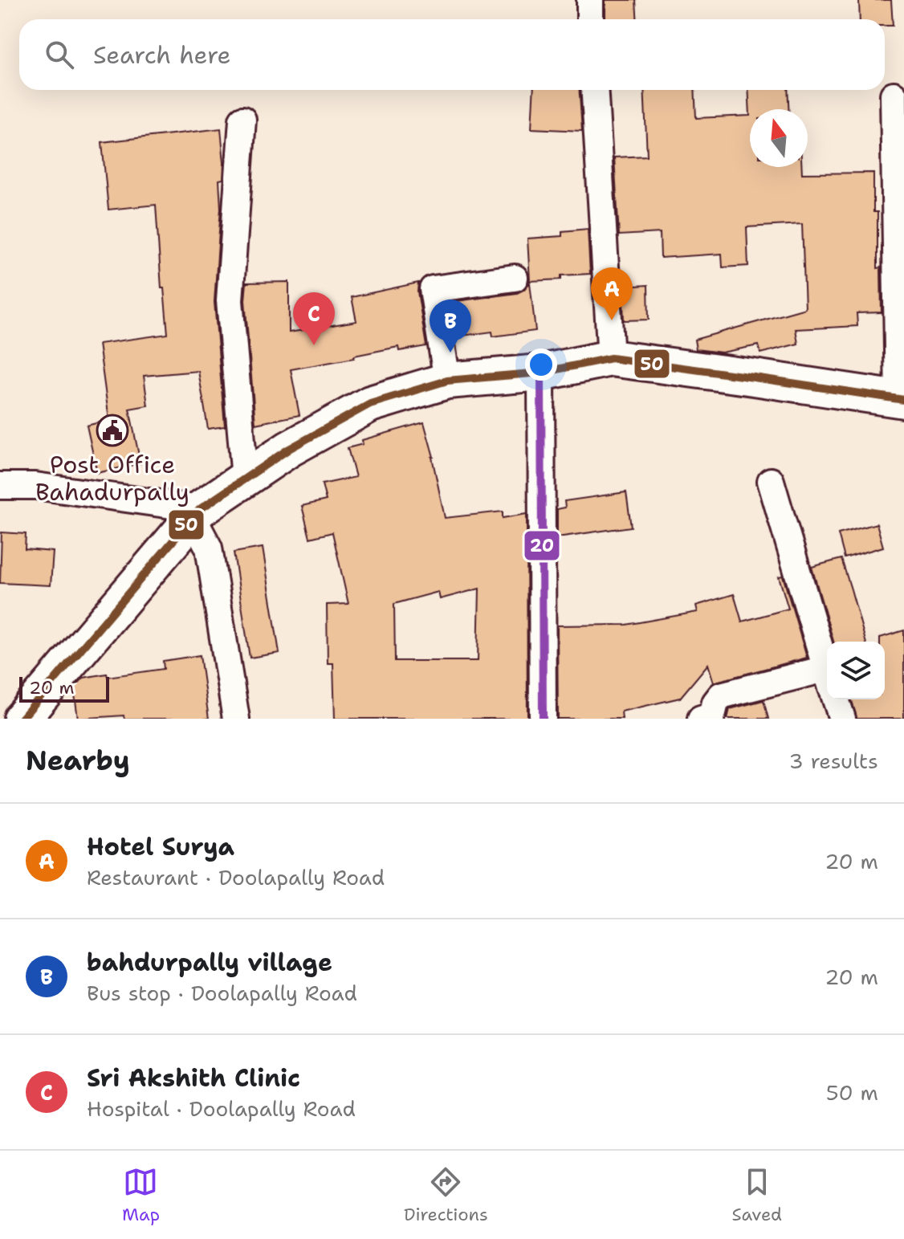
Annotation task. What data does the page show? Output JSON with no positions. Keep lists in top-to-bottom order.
{
  "places": {
    "public building": ["Post Office Bahadurpally"]
  },
  "lines": ["transit line 50", "transit line 20"],
  "scale_bar": "20 m",
  "north": "top",
  "page": {
    "search": "Search here",
    "pins": ["A", "C", "B"],
    "scale": "20 m",
    "heading": ["Nearby", "3 results"],
    "list": [
      {
        "mark": "A",
        "name": "Hotel Surya",
        "note": "Restaurant · Doolapally Road",
        "value": "20 m"
      },
      {
        "mark": "B",
        "name": "bahdurpally village",
        "note": "Bus stop · Doolapally Road",
        "value": "20 m"
      },
      {
        "mark": "C",
        "name": "Sri Akshith Clinic",
        "note": "Hospital · Doolapally Road",
        "value": "50 m"
      }
    ],
    "nav": ["Map", "Directions", "Saved"]
  }
}
